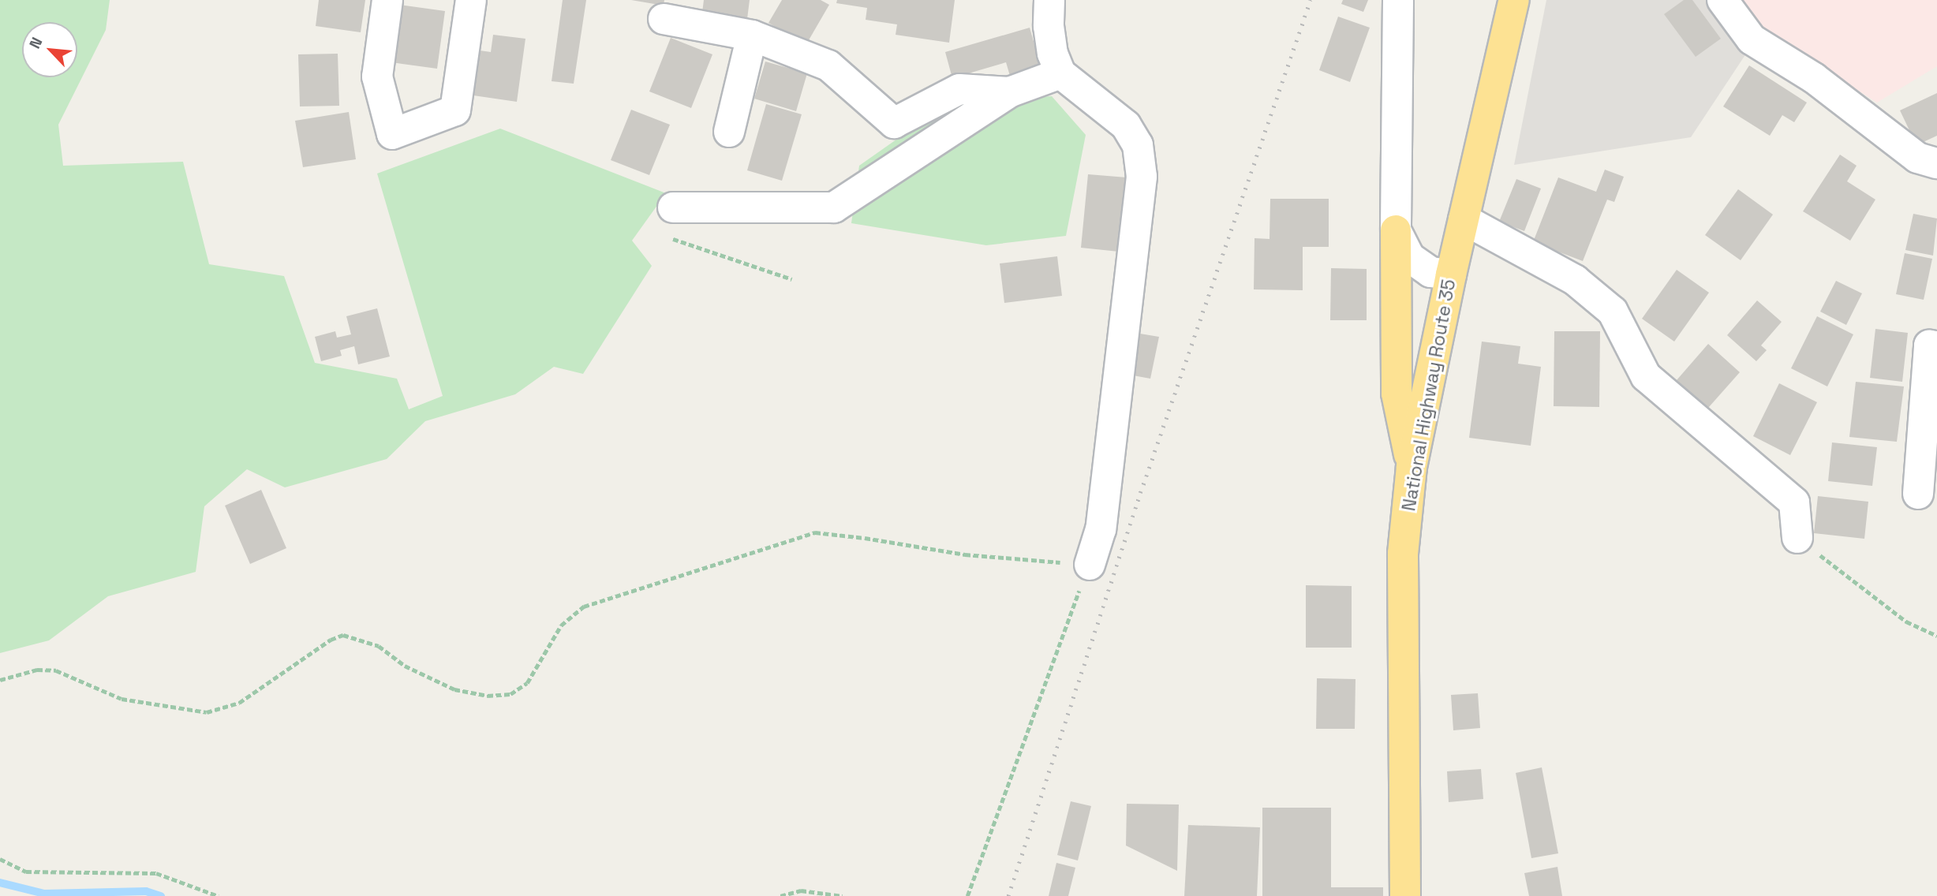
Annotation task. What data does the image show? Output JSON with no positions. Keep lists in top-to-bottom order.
{
  "streets": {
    "highway": ["National Highway Route 35"]
  },
  "north": "top left"
}
